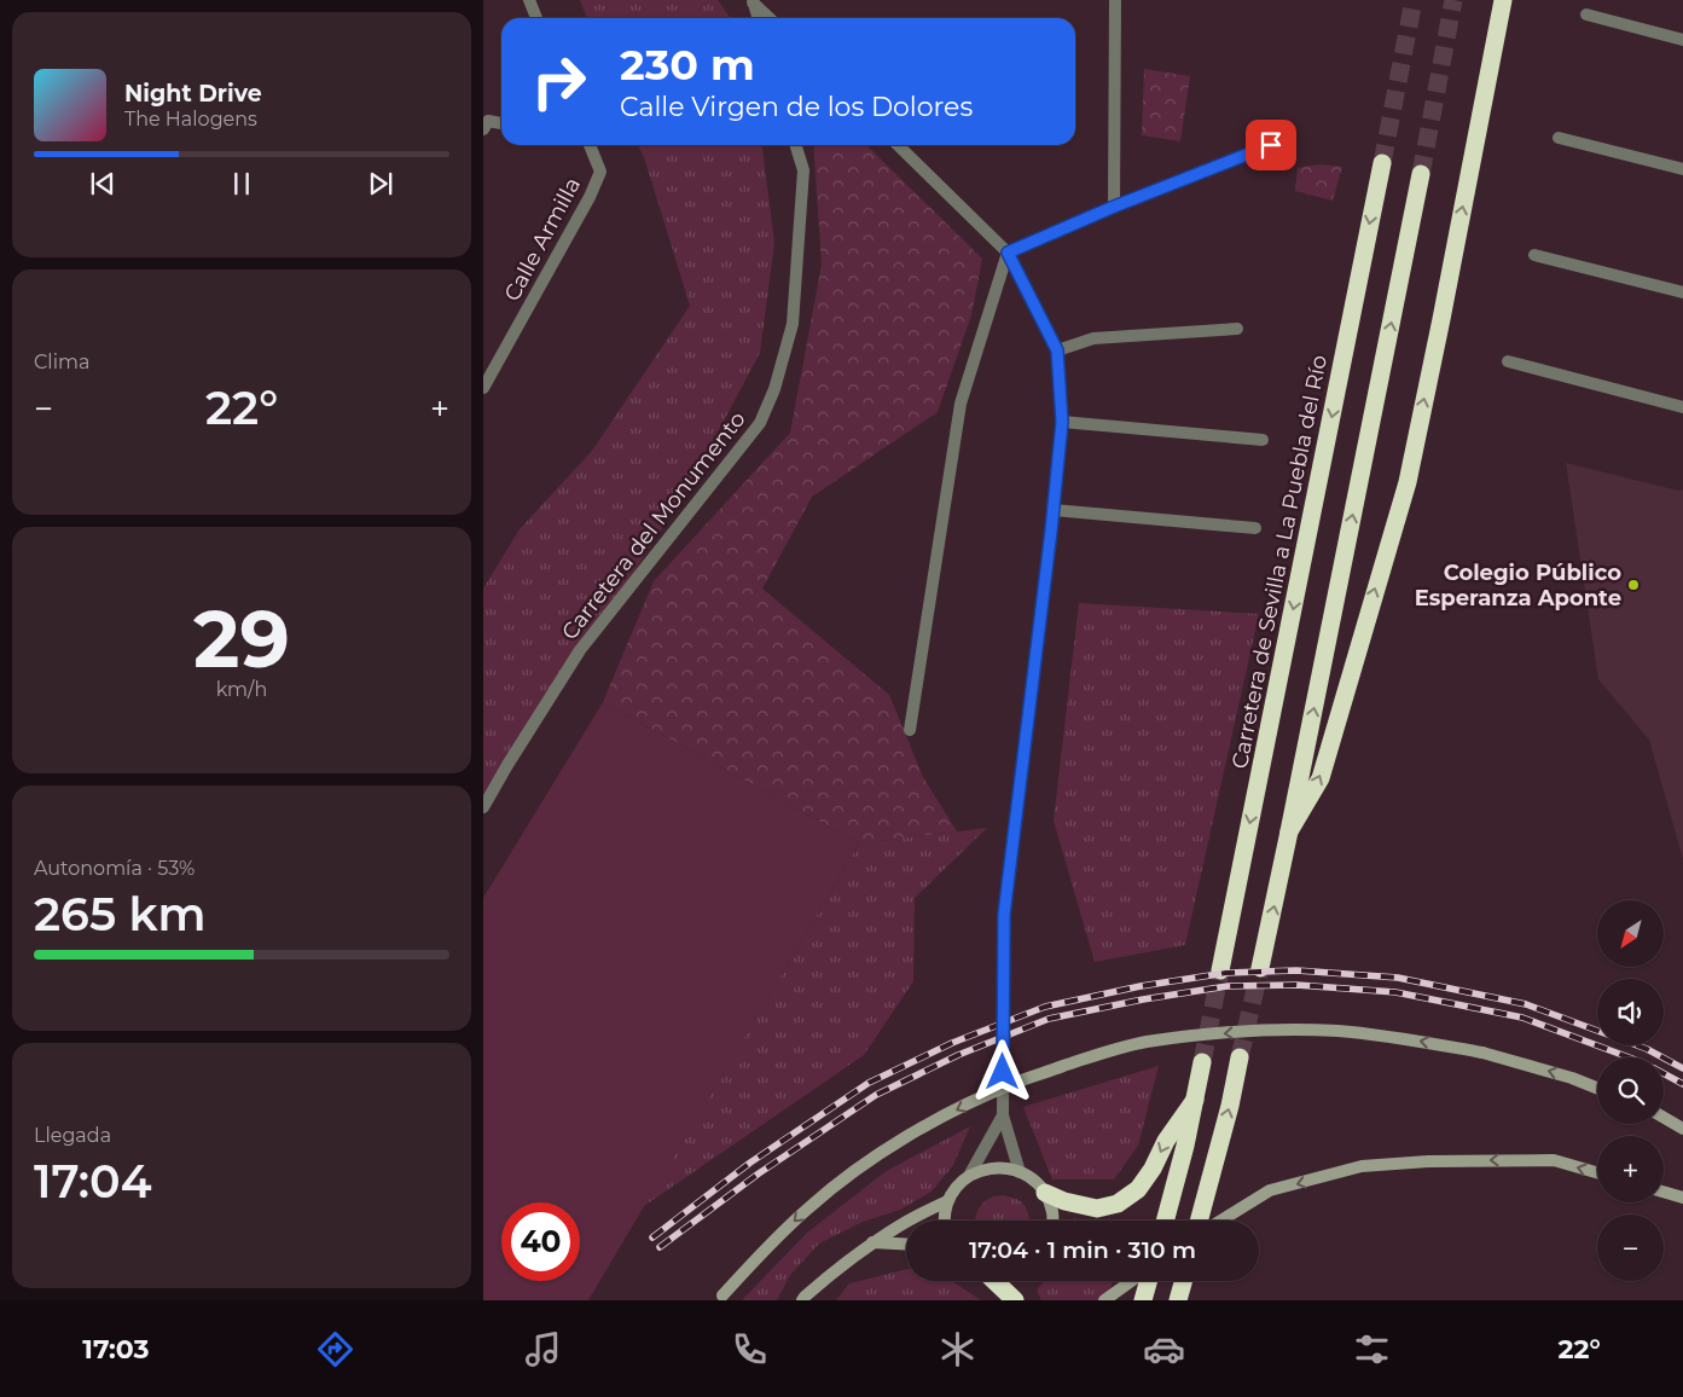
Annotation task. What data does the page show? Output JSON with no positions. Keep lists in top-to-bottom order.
{
  "streets": {
    "highway": ["Carretera de Sevilla a La Puebla del Río"],
    "street": ["Calle Armilla", "Carretera del Monumento"]
  },
  "places": ["Colegio Público Esperanza Aponte"],
  "north": "bottom left",
  "page": {
    "turn": ["230 m", "Calle Virgen de los Dolores"],
    "song": ["Night Drive", "The Halogens"],
    "tile": [
      "Clima",
      ["29", "km/h"],
      ["Autonomía · 53%", "265 km"],
      ["Llegada", "17:04"]
    ],
    "heat": ["−", "22°", "+"],
    "map_buttons": ["+", "−"],
    "limit": "40",
    "trip": "17:04 · 1 min · 310 m",
    "tabs": ["17:03", "22°"]
  }
}
